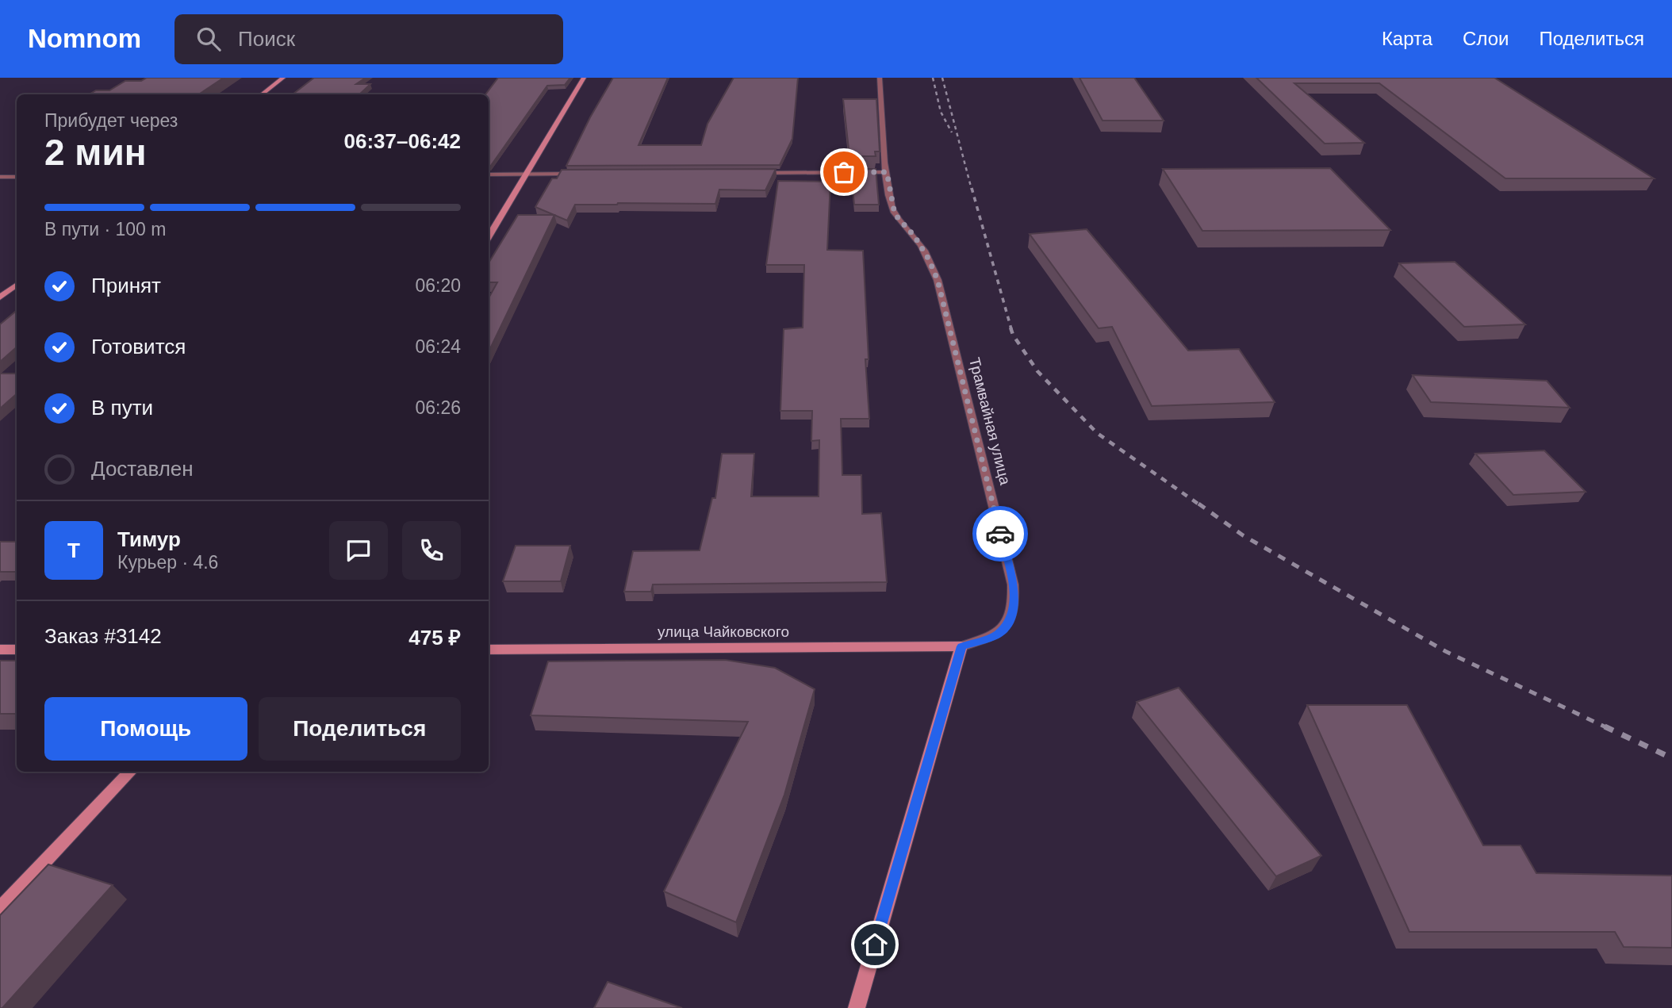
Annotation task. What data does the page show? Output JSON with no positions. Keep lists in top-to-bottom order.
{
  "streets": {
    "street": ["Трамвайная улица", "улица Чайковского"]
  },
  "crossings": [
    ["Трамвайная улица", "улица Чайковского"]
  ],
  "page": {
    "header": "Nomnom",
    "search": "Поиск",
    "nav": ["Карта", "Слои", "Поделиться"],
    "heading": ["2 мин", "Прибудет через", "06:37–06:42"],
    "panel": [
      "Тимур",
      "Курьер · 4.6",
      "Заказ #3142",
      "475 ₽"
    ],
    "bar": "В пути · 100 m",
    "list": [
      ["Принят", "06:20"],
      ["Готовится", "06:24"],
      ["В пути", "06:26"],
      "Доставлен"
    ],
    "round": "Т",
    "buttons": ["Помощь", "Поделиться"]
  }
}
